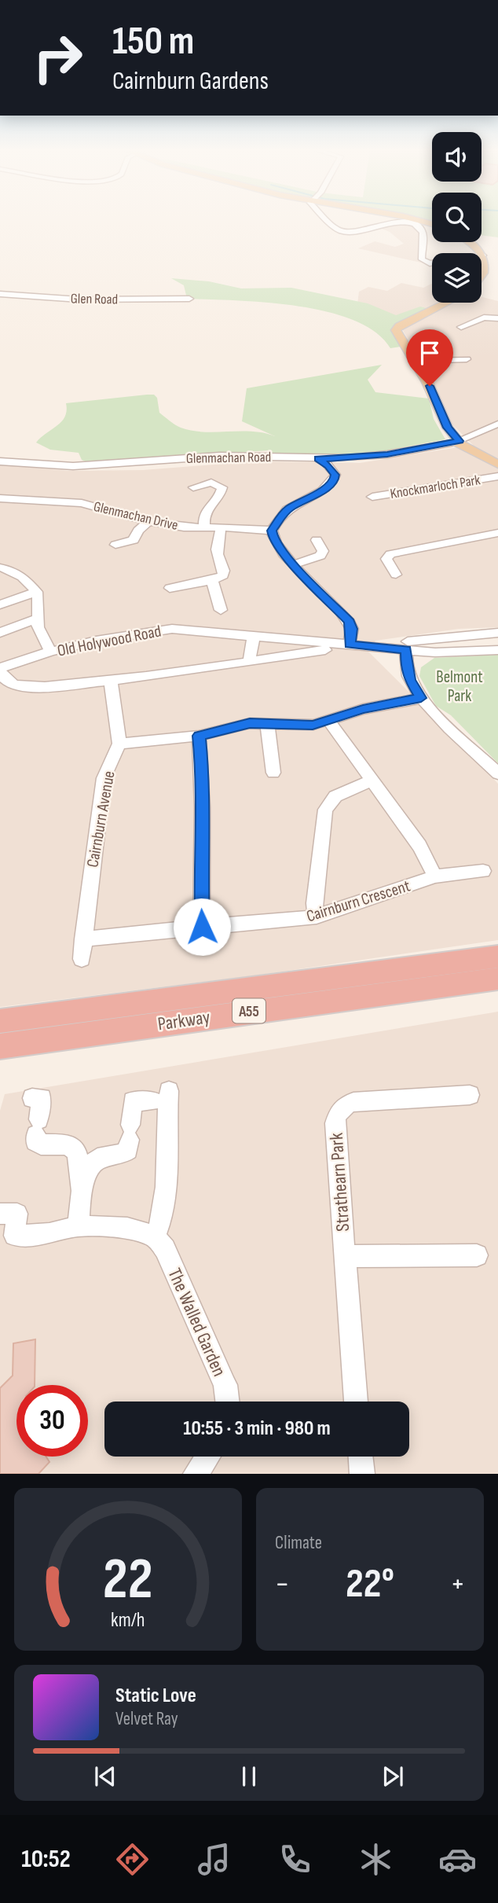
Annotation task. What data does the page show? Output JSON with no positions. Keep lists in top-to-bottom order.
{
  "streets": {
    "highway": ["A55", "Parkway"],
    "street": [
      "Glen Road",
      "Glenmachan Road",
      "Knockmarloch Park",
      "Glenmachan Drive",
      "Old Holywood Road",
      "Cairnburn Avenue",
      "Cairnburn Crescent",
      "Strathearn Park",
      "The Walled Garden"
    ]
  },
  "crossings": [
    ["Cairnburn Avenue", "Cairnburn Crescent"]
  ],
  "parks": ["Belmont Park"],
  "page": {
    "turn": ["150 m", "Cairnburn Gardens"],
    "limit": "30",
    "trip": "10:55 · 3 min · 980 m",
    "tile": "Climate",
    "heat": ["−", "22°", "+"],
    "song": ["Static Love", "Velvet Ray"],
    "tabs": "10:52",
    "gauge": ["22", "km/h"]
  }
}
